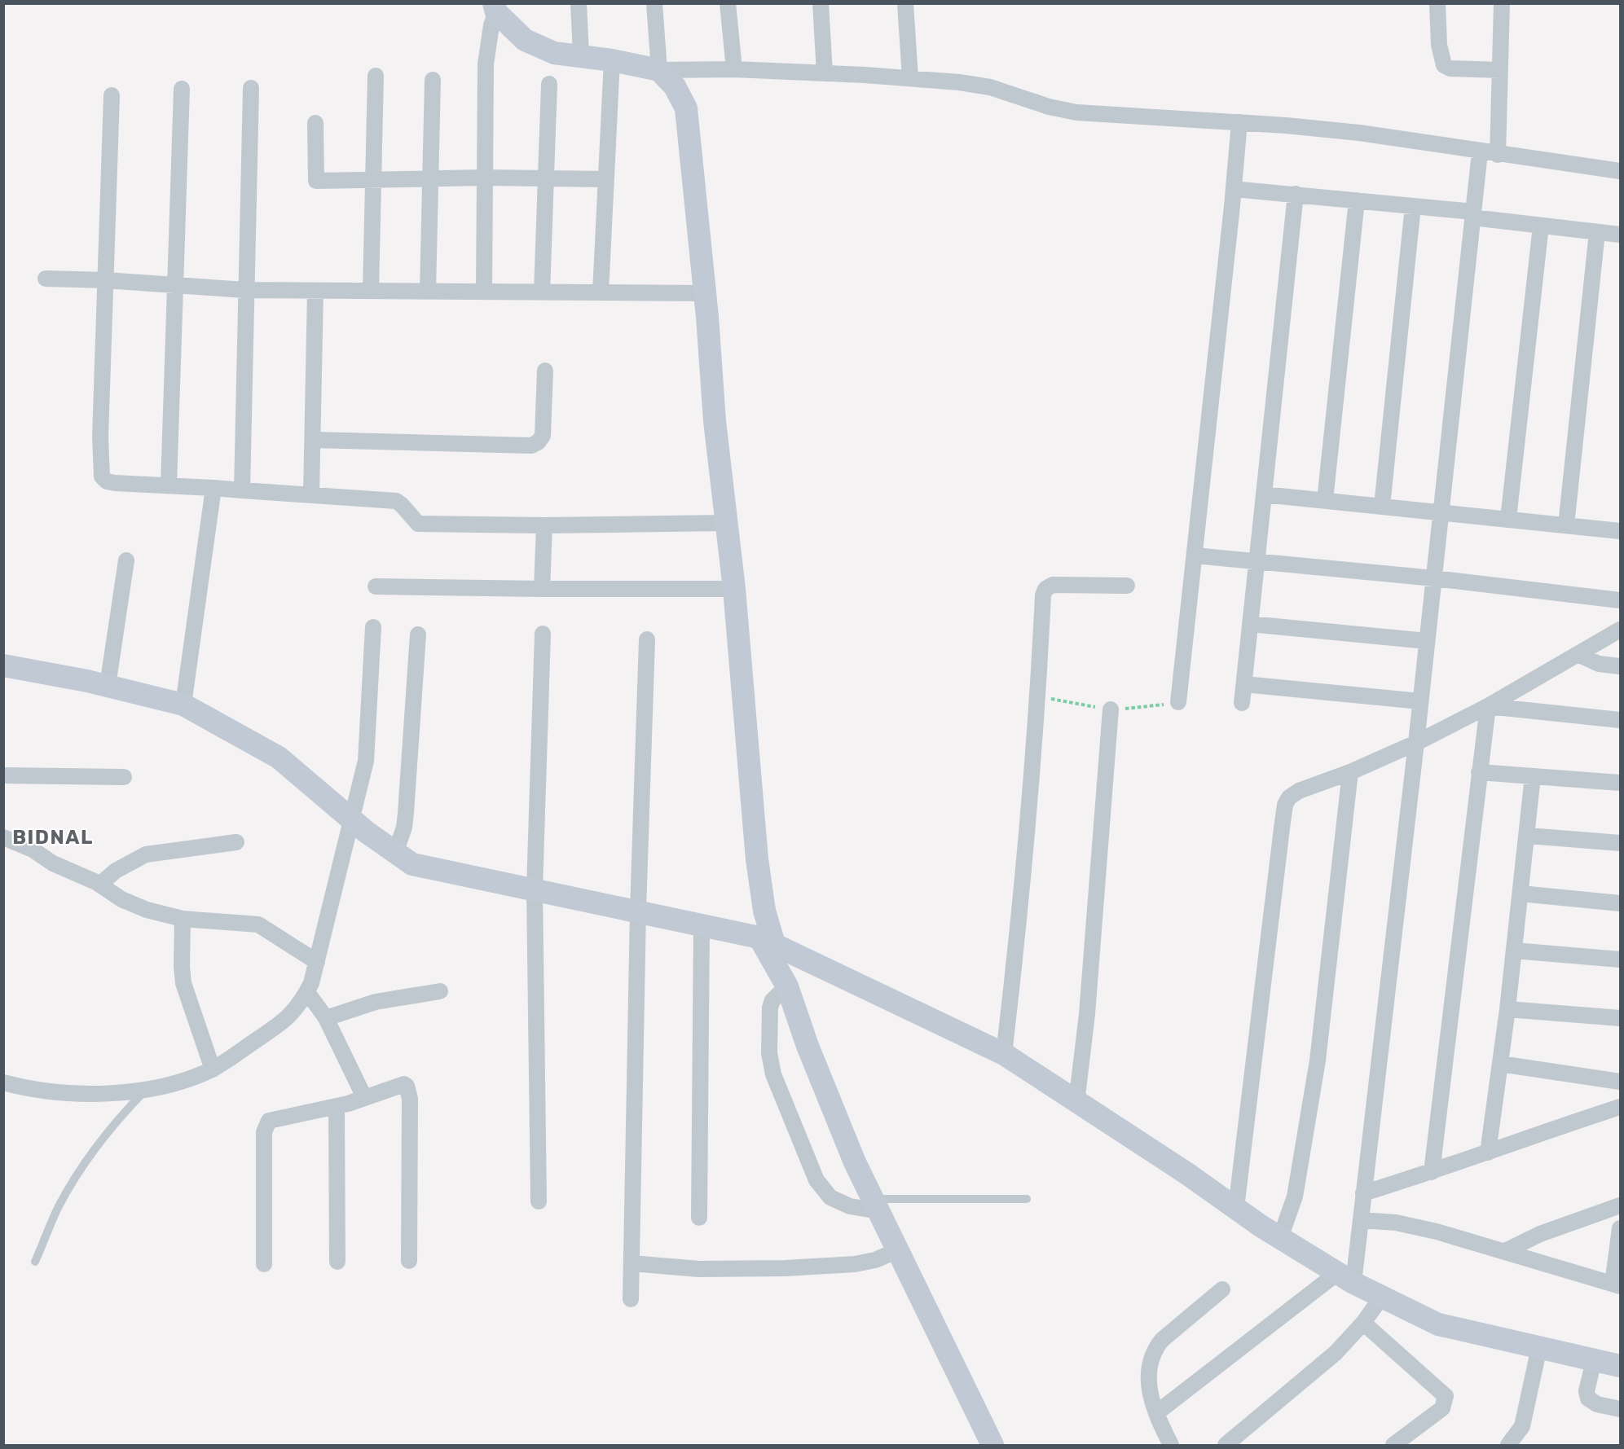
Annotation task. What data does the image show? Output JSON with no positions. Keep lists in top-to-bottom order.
{
  "districts": ["BIDNAL"]
}
